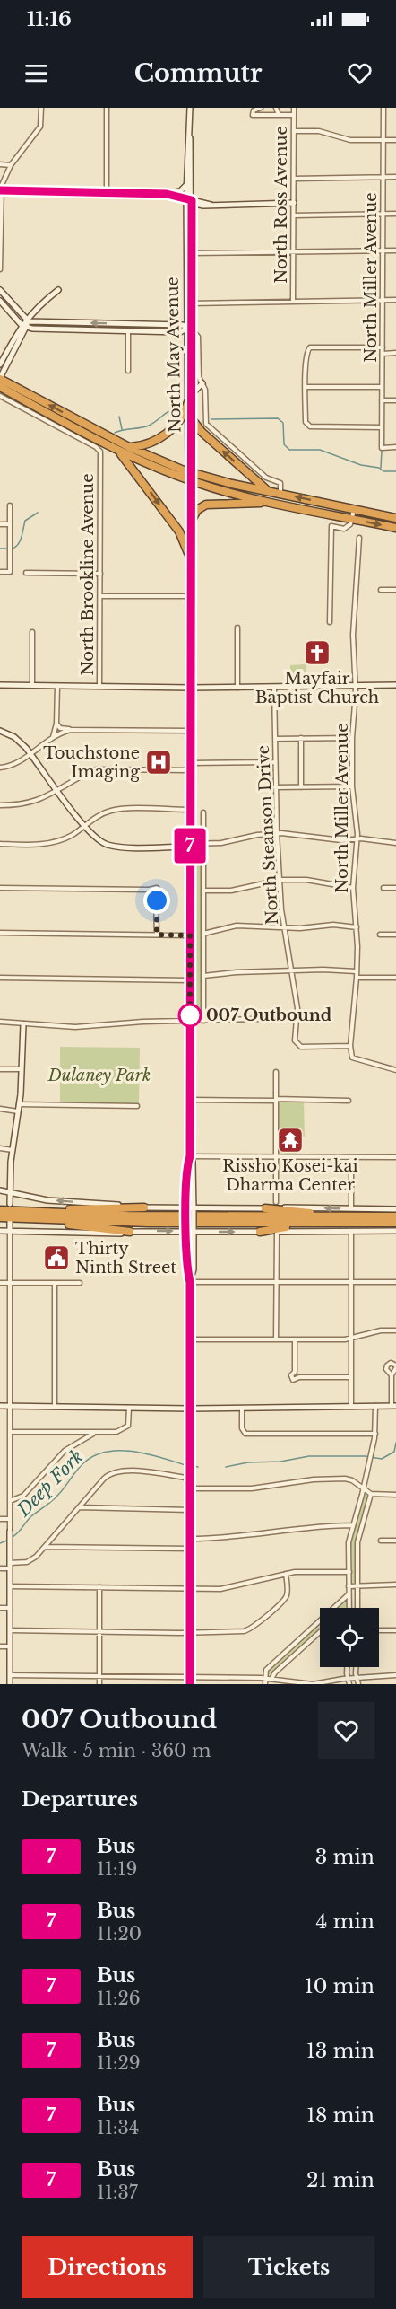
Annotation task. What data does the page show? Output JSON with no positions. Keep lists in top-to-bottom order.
{
  "streets": {
    "main road": ["North May Avenue"],
    "street": [
      "North Ross Avenue",
      "North Miller Avenue",
      "North Brookline Avenue",
      "North Steanson Drive"
    ]
  },
  "crossings": [
    ["North Miller Avenue", "North Steanson Drive"]
  ],
  "water": ["Deep Fork"],
  "parks": ["Dulaney Park"],
  "places": {
    "church": ["Mayfair Baptist Church"],
    "hospital": ["Touchstone Imaging"],
    "other": ["007 Outbound"],
    "temple": ["Rissho Kosei-kai Dharma Center"],
    "public building": ["Thirty Ninth Street"]
  },
  "lines": ["bus line 7"],
  "page": {
    "status": "11:16",
    "header": "Commutr",
    "on_map": "7",
    "heading": [
      ["007 Outbound", "Walk · 5 min · 360 m"],
      "Departures"
    ],
    "list": [
      {
        "mark": "7",
        "name": "Bus",
        "note": "11:19",
        "value": "3 min"
      },
      {
        "mark": "7",
        "name": "Bus",
        "note": "11:20",
        "value": "4 min"
      },
      {
        "mark": "7",
        "name": "Bus",
        "note": "11:26",
        "value": "10 min"
      },
      {
        "mark": "7",
        "name": "Bus",
        "note": "11:29",
        "value": "13 min"
      },
      {
        "mark": "7",
        "name": "Bus",
        "note": "11:34",
        "value": "18 min"
      },
      {
        "mark": "7",
        "name": "Bus",
        "note": "11:37",
        "value": "21 min"
      }
    ],
    "buttons": ["Directions", "Tickets"]
  }
}
